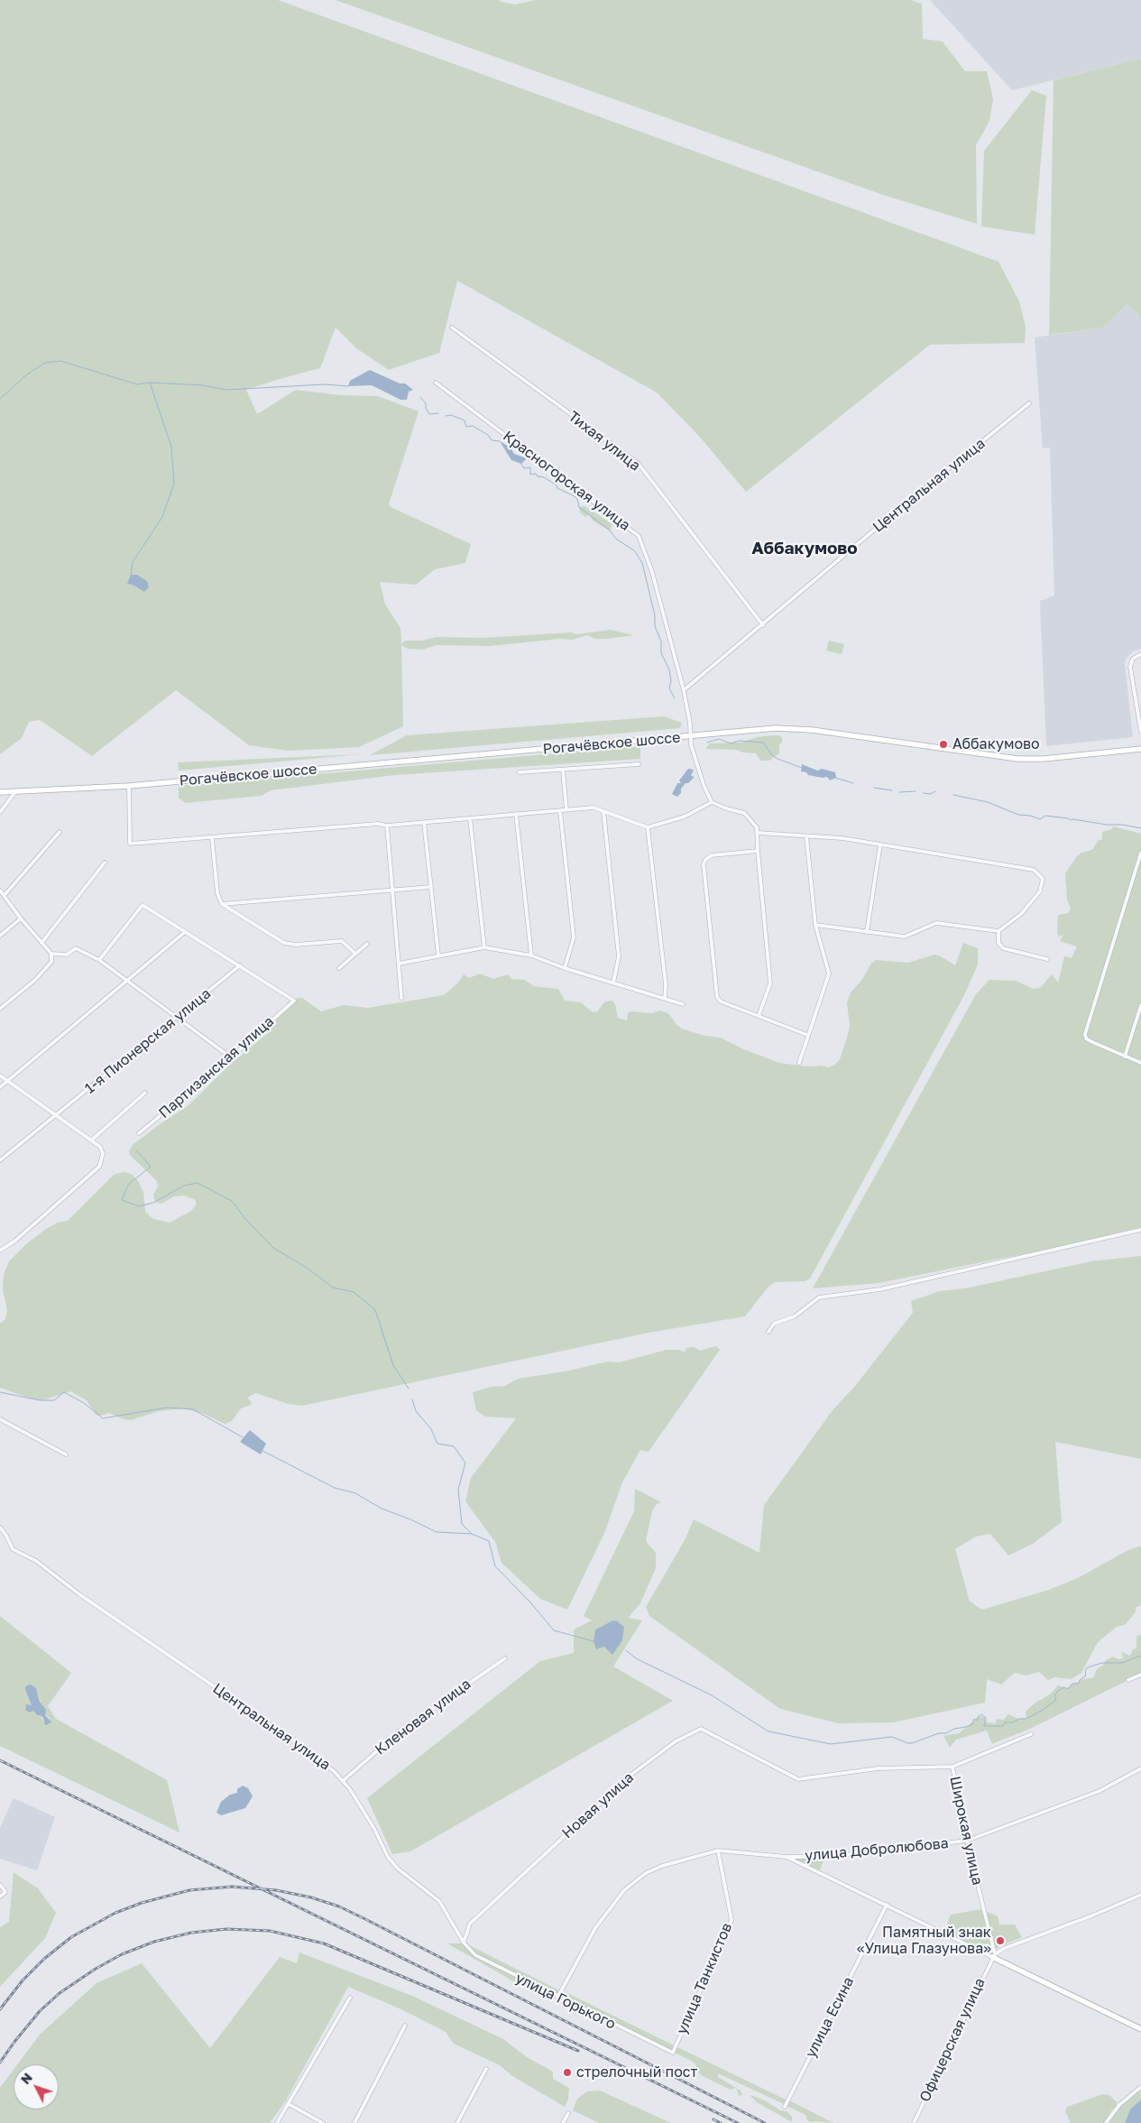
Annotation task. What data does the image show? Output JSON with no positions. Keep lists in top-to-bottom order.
{
  "streets": {
    "main road": ["Рогачёвское шоссе"],
    "street": [
      "Тихая улица",
      "Красногорская улица",
      "Центральная улица",
      "1-я Пионерская улица",
      "Партизанская улица",
      "Кленовая улица",
      "Новая улица",
      "Широкая улица",
      "улица Добролюбова",
      "улица Танкистов",
      "улица Горького",
      "улица Есина",
      "Офицерская улица"
    ]
  },
  "crossings": [
    ["Тихая улица", "Центральная улица"],
    ["Красногорская улица", "Центральная улица"],
    ["Красногорская улица", "Рогачёвское шоссе"],
    ["Центральная улица", "Кленовая улица"],
    ["Центральная улица", "Новая улица"],
    ["Центральная улица", "улица Горького"],
    ["1-я Пионерская улица", "Партизанская улица"],
    ["Новая улица", "Широкая улица"],
    ["Новая улица", "улица Горького"],
    ["Широкая улица", "улица Добролюбова"],
    ["Широкая улица", "Офицерская улица"],
    ["улица Танкистов", "улица Горького"]
  ],
  "districts": ["Аббакумово"],
  "places": ["Аббакумово", "Памятный знак «Улица Глазунова»", "стрелочный пост"],
  "north": "top left"
}
